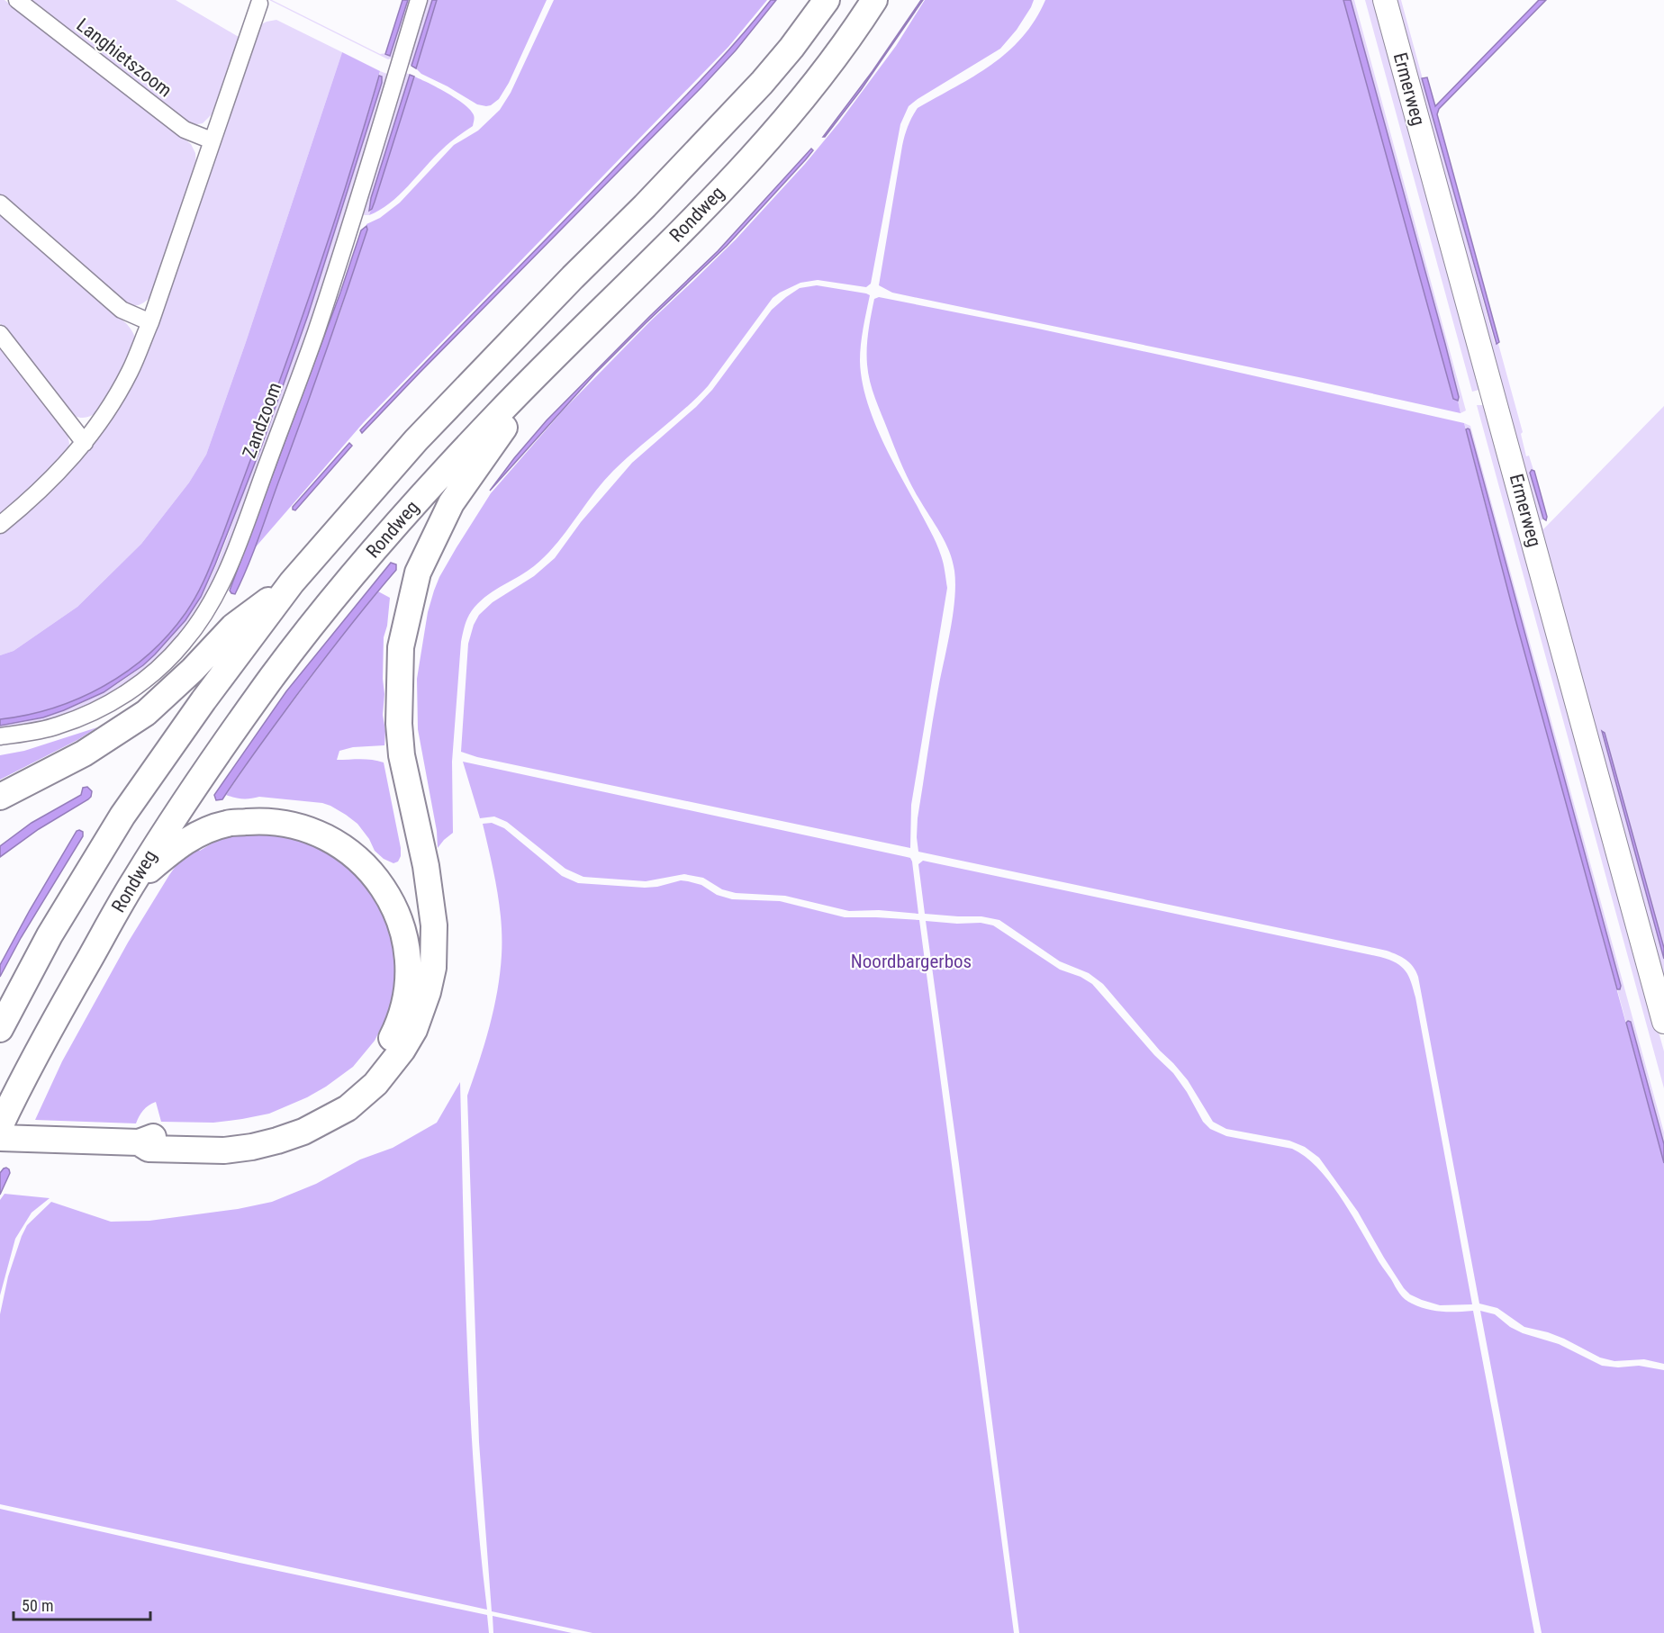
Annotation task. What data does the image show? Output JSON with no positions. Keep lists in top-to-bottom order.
{
  "streets": {
    "main road": ["Rondweg"],
    "street": ["Langhietszoom", "Ermerweg", "Zandzoom"]
  },
  "parks": ["Noordbargerbos"],
  "scale_bar": "50 m"
}
